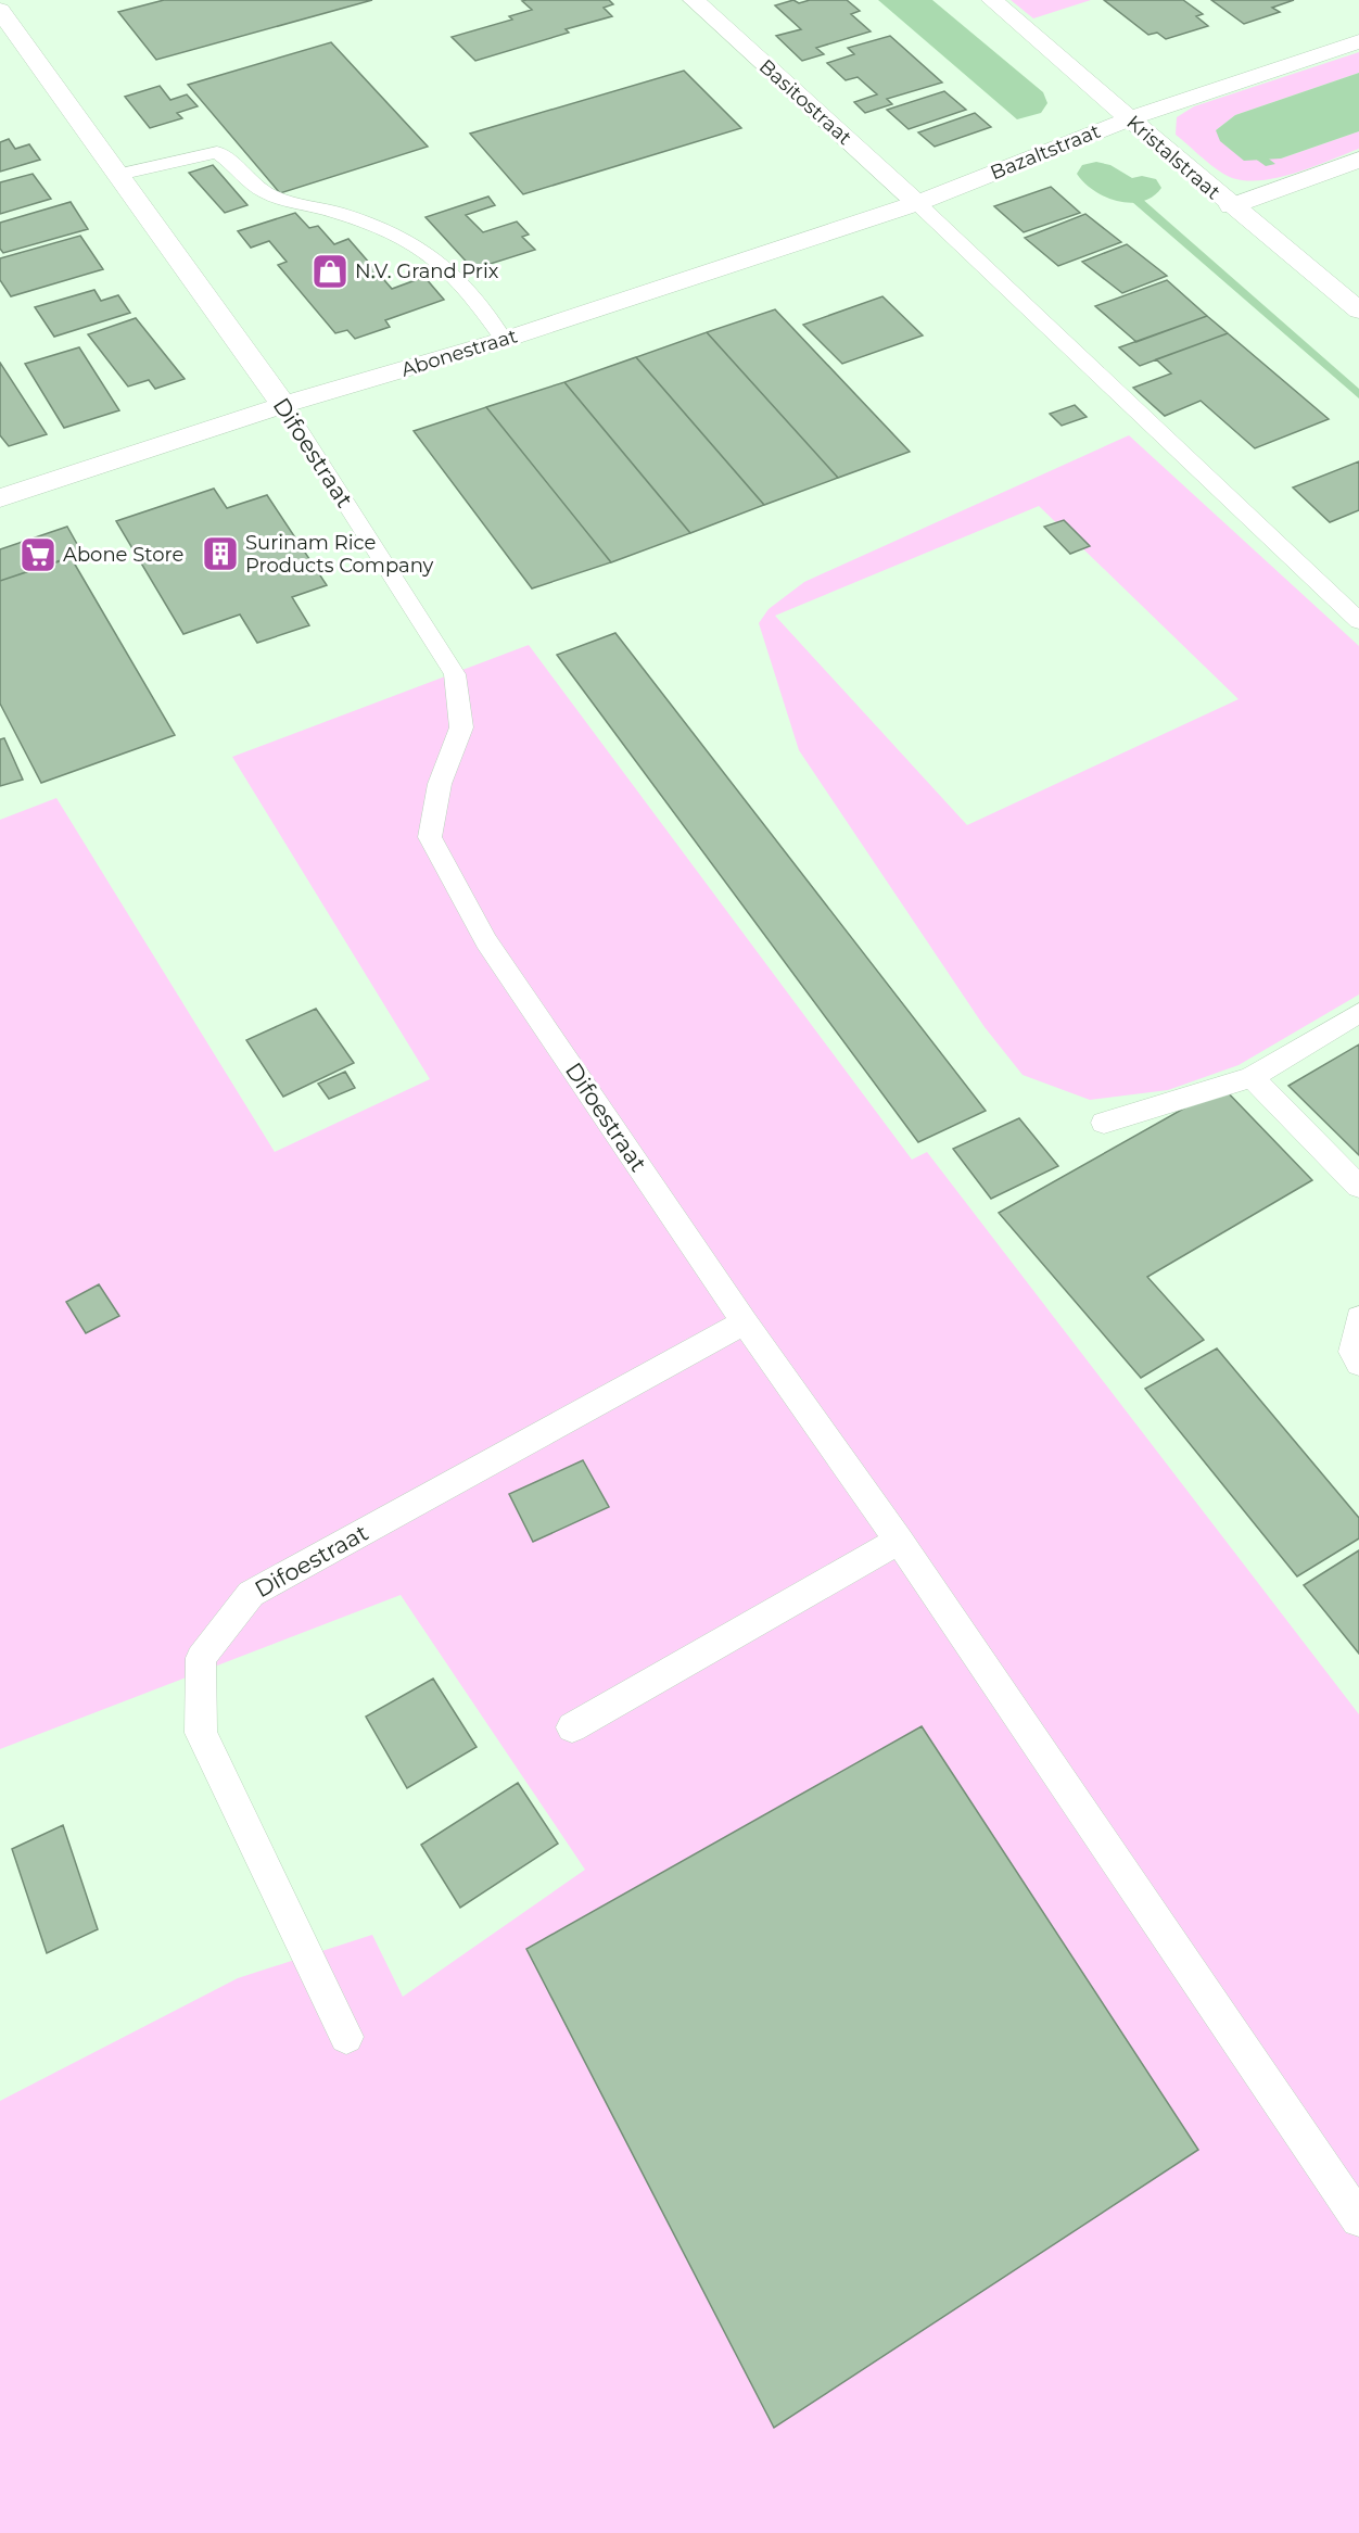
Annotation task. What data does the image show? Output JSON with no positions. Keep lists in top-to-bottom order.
{
  "streets": {
    "street": [
      "Basitostraat",
      "Bazaltstraat",
      "Kristalstraat",
      "Abonestraat",
      "Difoestraat"
    ]
  },
  "crossings": [
    ["Basitostraat", "Bazaltstraat"],
    ["Basitostraat", "Abonestraat"],
    ["Bazaltstraat", "Kristalstraat"],
    ["Bazaltstraat", "Abonestraat"],
    ["Abonestraat", "Difoestraat"]
  ],
  "places": {
    "shop": ["N.V. Grand Prix"],
    "building": ["Surinam Rice Products Company"],
    "supermarket": ["Abone Store"]
  }
}
